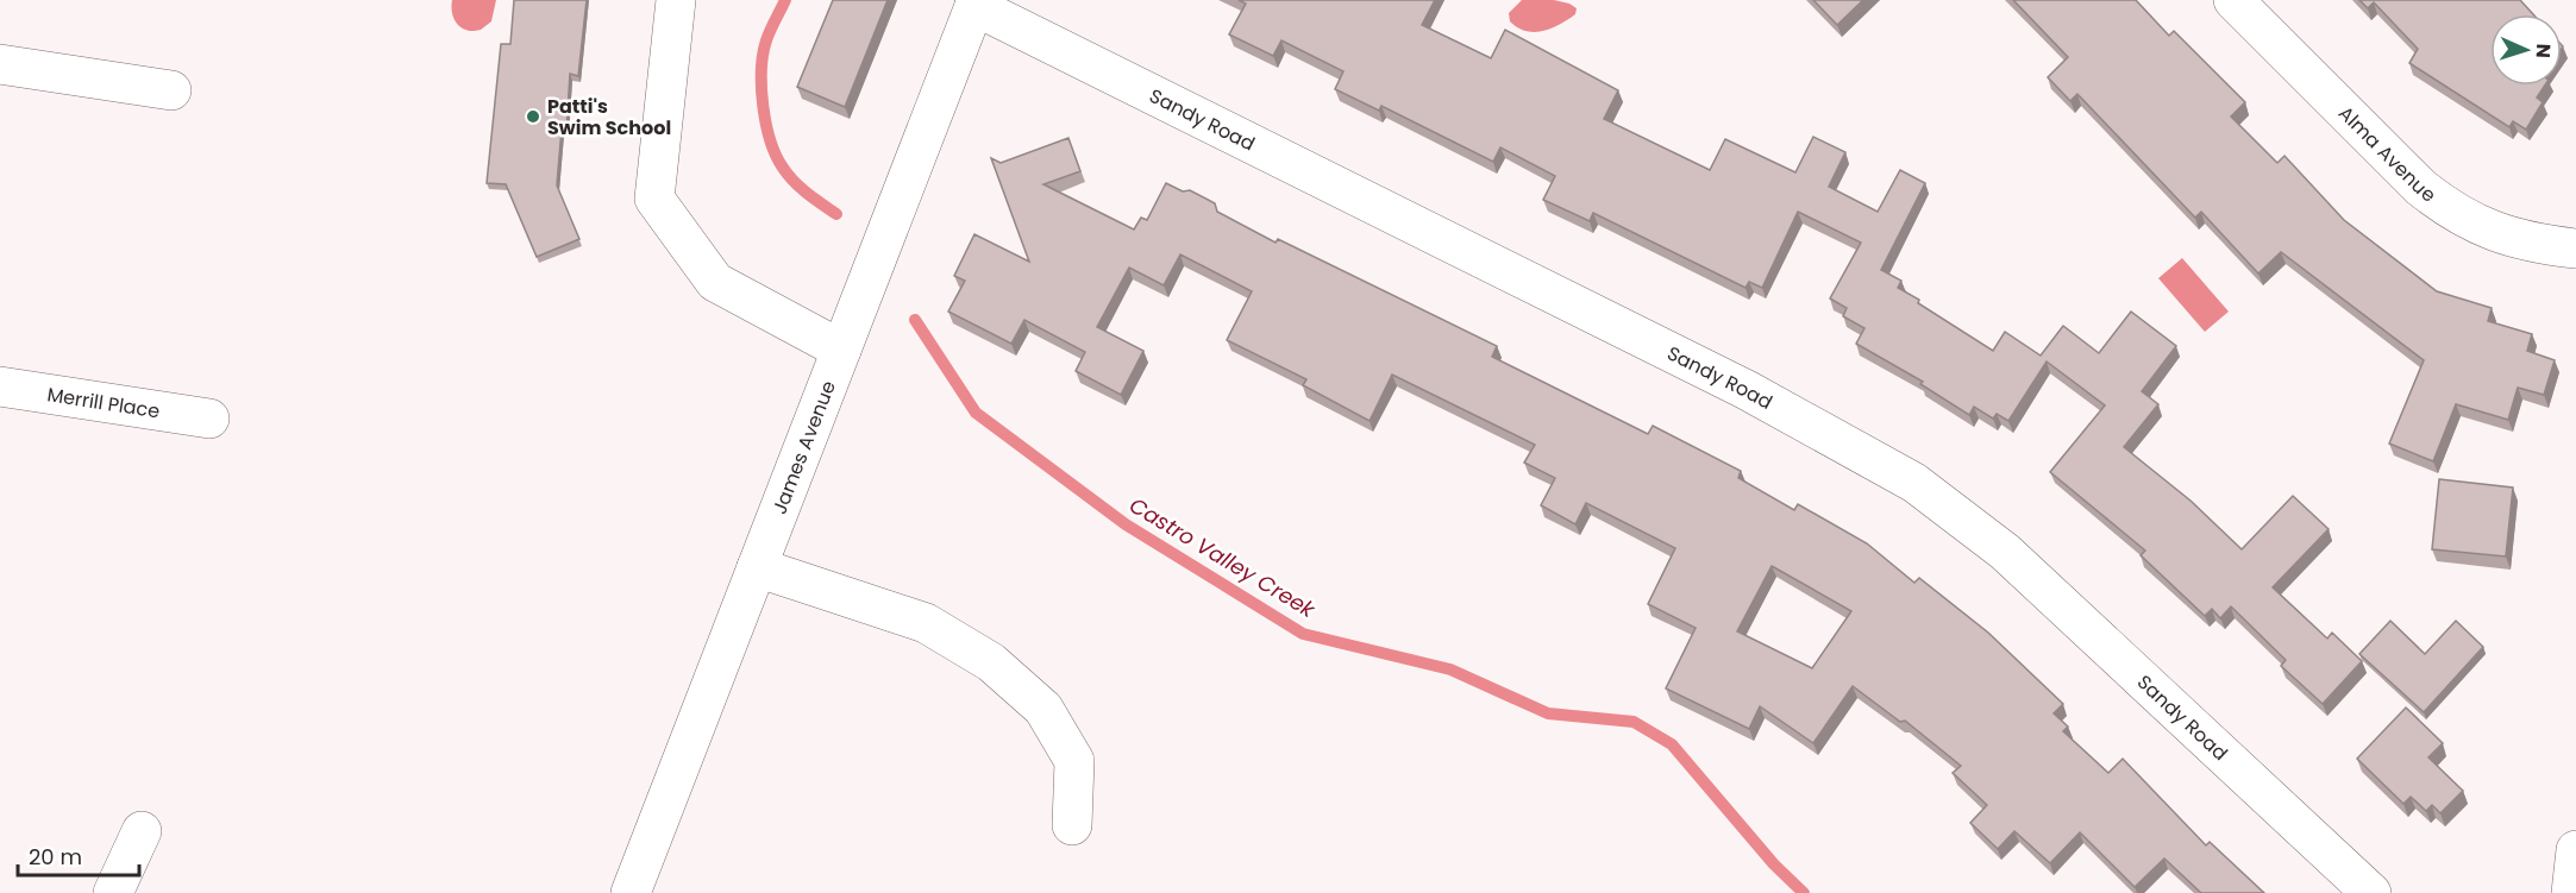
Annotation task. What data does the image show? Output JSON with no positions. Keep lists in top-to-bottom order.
{
  "streets": {
    "street": [
      "Sandy Road",
      "Alma Avenue",
      "Merrill Place",
      "James Avenue"
    ]
  },
  "crossings": [
    ["Sandy Road", "James Avenue"]
  ],
  "water": ["Castro Valley Creek"],
  "places": ["Patti's Swim School"],
  "scale_bar": "20 m",
  "north": "right"
}
